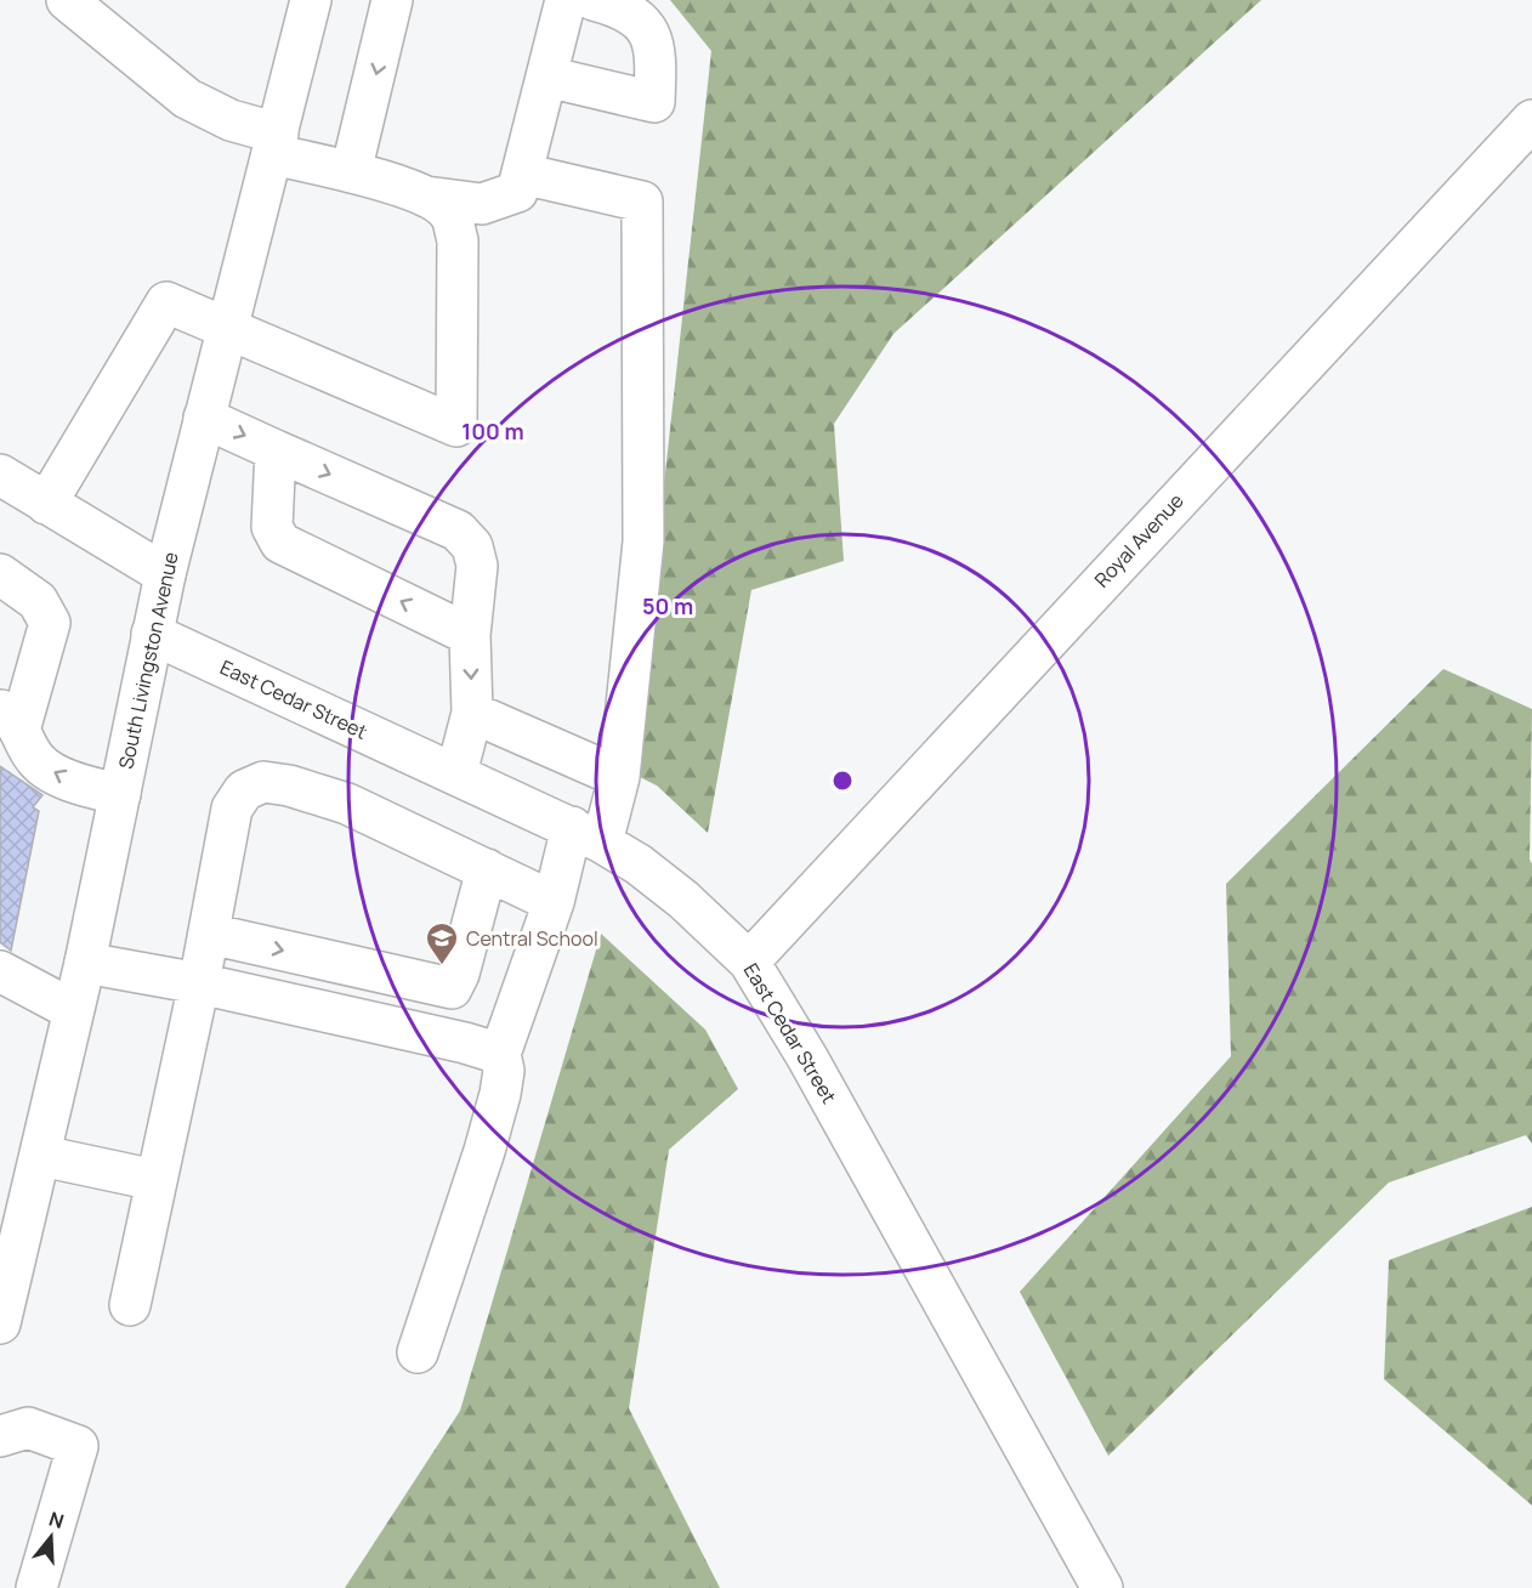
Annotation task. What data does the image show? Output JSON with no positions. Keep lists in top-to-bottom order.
{
  "streets": {
    "street": ["Royal Avenue", "South Livingston Avenue", "East Cedar Street"]
  },
  "crossings": [
    ["Royal Avenue", "East Cedar Street"],
    ["South Livingston Avenue", "East Cedar Street"]
  ],
  "places": {
    "school or university": ["Central School"]
  },
  "north": "top",
  "rings": ["100 m", "50 m"]
}
